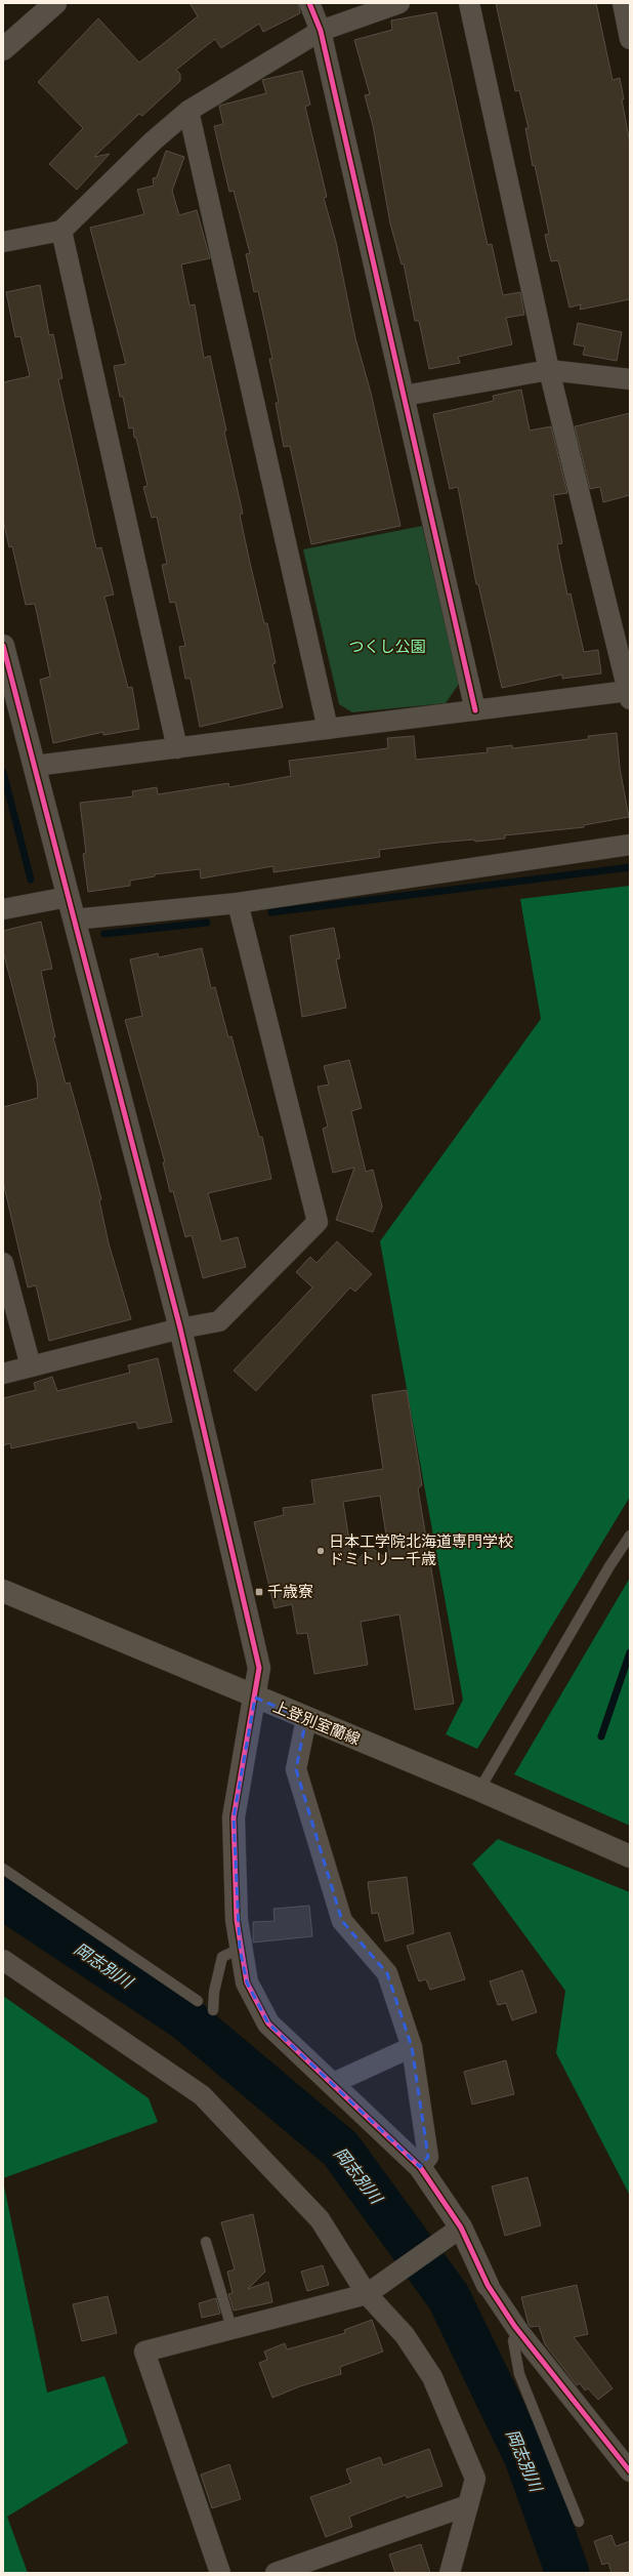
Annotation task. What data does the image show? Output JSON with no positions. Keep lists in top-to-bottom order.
{
  "streets": {
    "main road": ["上登別室蘭線"]
  },
  "water": ["岡志別川"],
  "parks": ["つくし公園"],
  "places": {
    "other": ["日本工学院北海道専門学校 ドミトリー千歳"],
    "transit": ["千歳寮"]
  }
}
